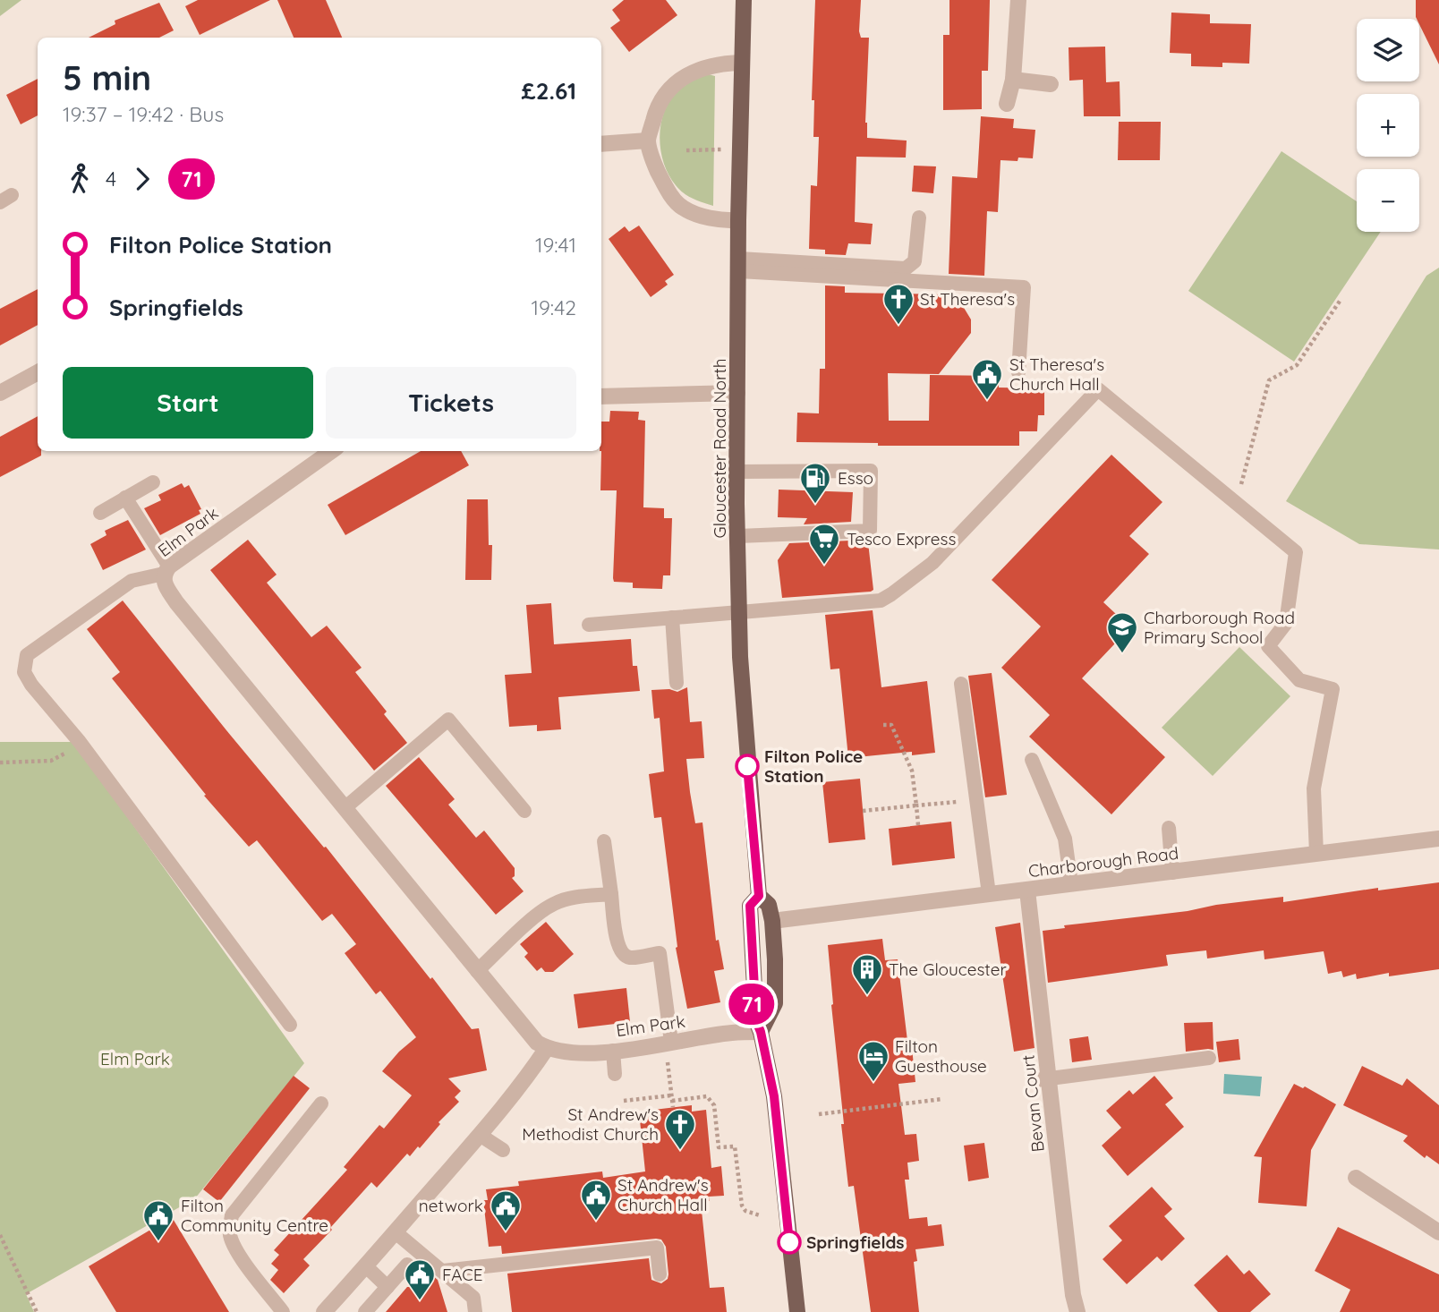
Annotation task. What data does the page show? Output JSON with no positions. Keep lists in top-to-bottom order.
{
  "streets": {
    "main road": ["Gloucester Road North"],
    "street": ["Elm Park", "Charborough Road", "Bevan Court"]
  },
  "crossings": [
    ["Gloucester Road North", "Elm Park"],
    ["Gloucester Road North", "Charborough Road"],
    ["Charborough Road", "Bevan Court"]
  ],
  "parks": ["Elm Park"],
  "places": {
    "church": ["St Theresa's", "St Andrew's Methodist Church"],
    "public building": [
      "St Theresa's Church Hall",
      "St Andrew's Church Hall",
      "network",
      "Filton Community Centre",
      "FACE"
    ],
    "fuel station": ["Esso"],
    "supermarket": ["Tesco Express"],
    "school or university": ["Charborough Road Primary School"],
    "other": ["Filton Police Station", "Springfields"],
    "building": ["The Gloucester"],
    "hotel": ["Filton Guesthouse"]
  },
  "lines": ["bus line 71"],
  "page": {
    "on_map": "71",
    "map_buttons": ["+", "−"],
    "heading": ["5 min", "19:37 – 19:42 · Bus", "£2.61"],
    "legs": ["4", "71"],
    "list": [
      {
        "name": "Filton Police Station",
        "value": "19:41"
      },
      {
        "name": "Springfields",
        "value": "19:42"
      }
    ],
    "buttons": ["Start", "Tickets"]
  }
}
